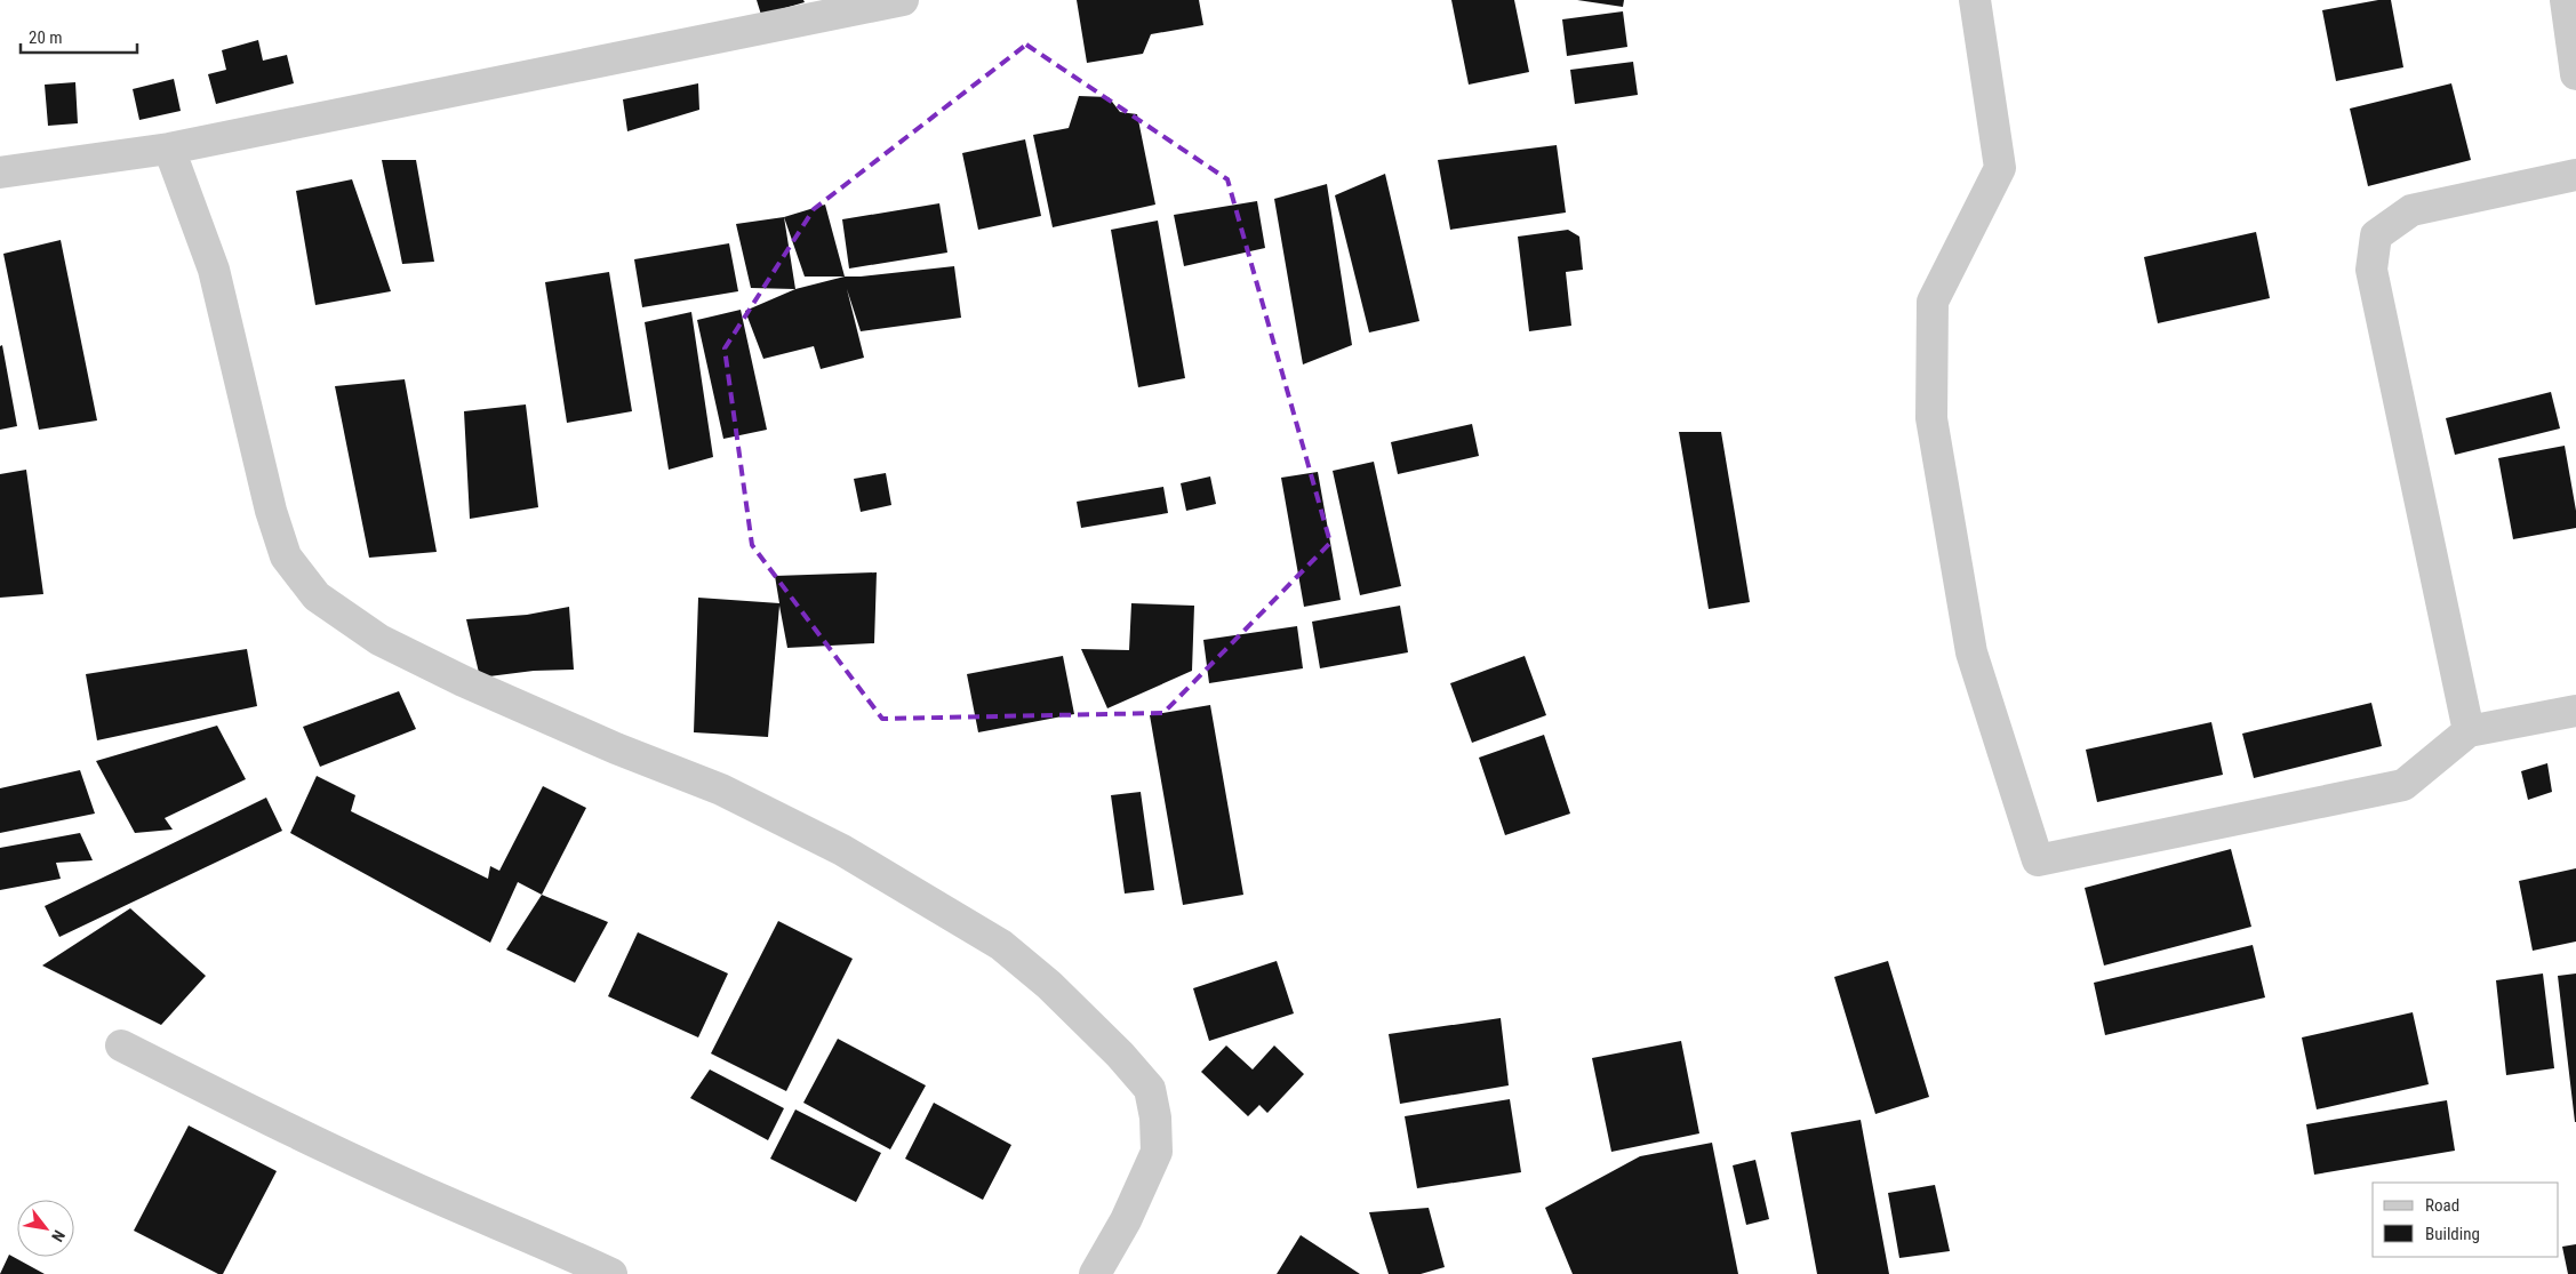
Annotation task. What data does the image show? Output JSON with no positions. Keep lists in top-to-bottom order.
{
  "legend": ["Road", "Building"],
  "scale_bar": "20 m",
  "north": "bottom right"
}
